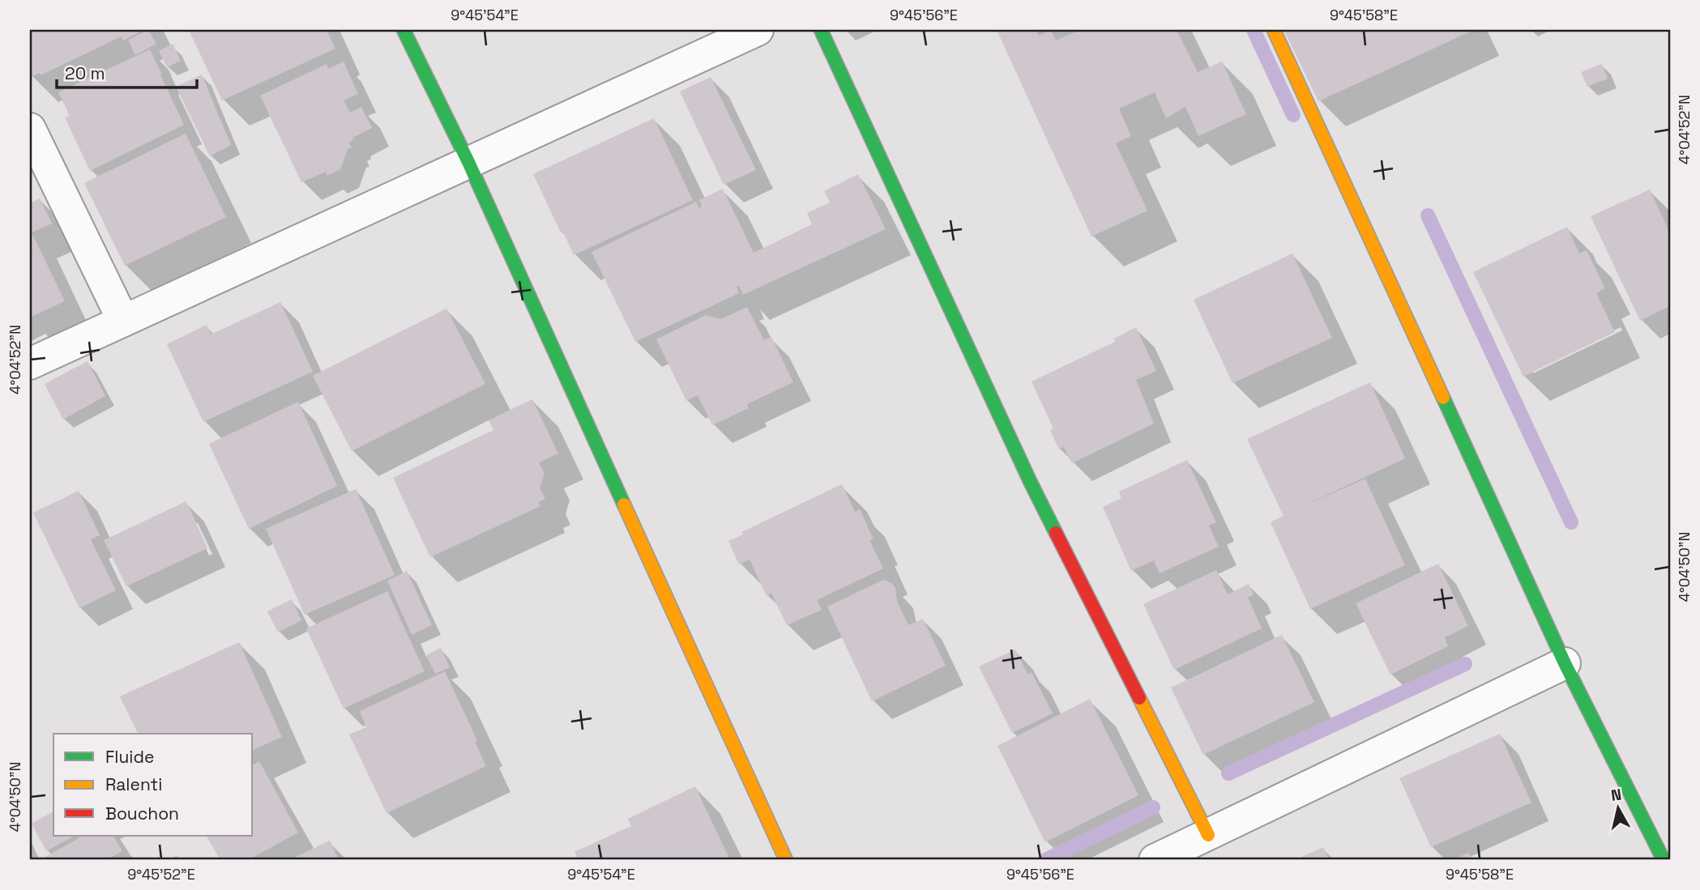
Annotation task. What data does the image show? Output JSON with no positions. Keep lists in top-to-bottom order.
{
  "legend": ["Fluide", "Ralenti", "Bouchon"],
  "scale_bar": "20 m",
  "north": "top",
  "coordinates": [
    "9°45'54\"E",
    "9°45'56\"E",
    "9°45'58\"E",
    "4°04'52\"N",
    "4°04'50\"N",
    "9°45'52\"E"
  ]
}
